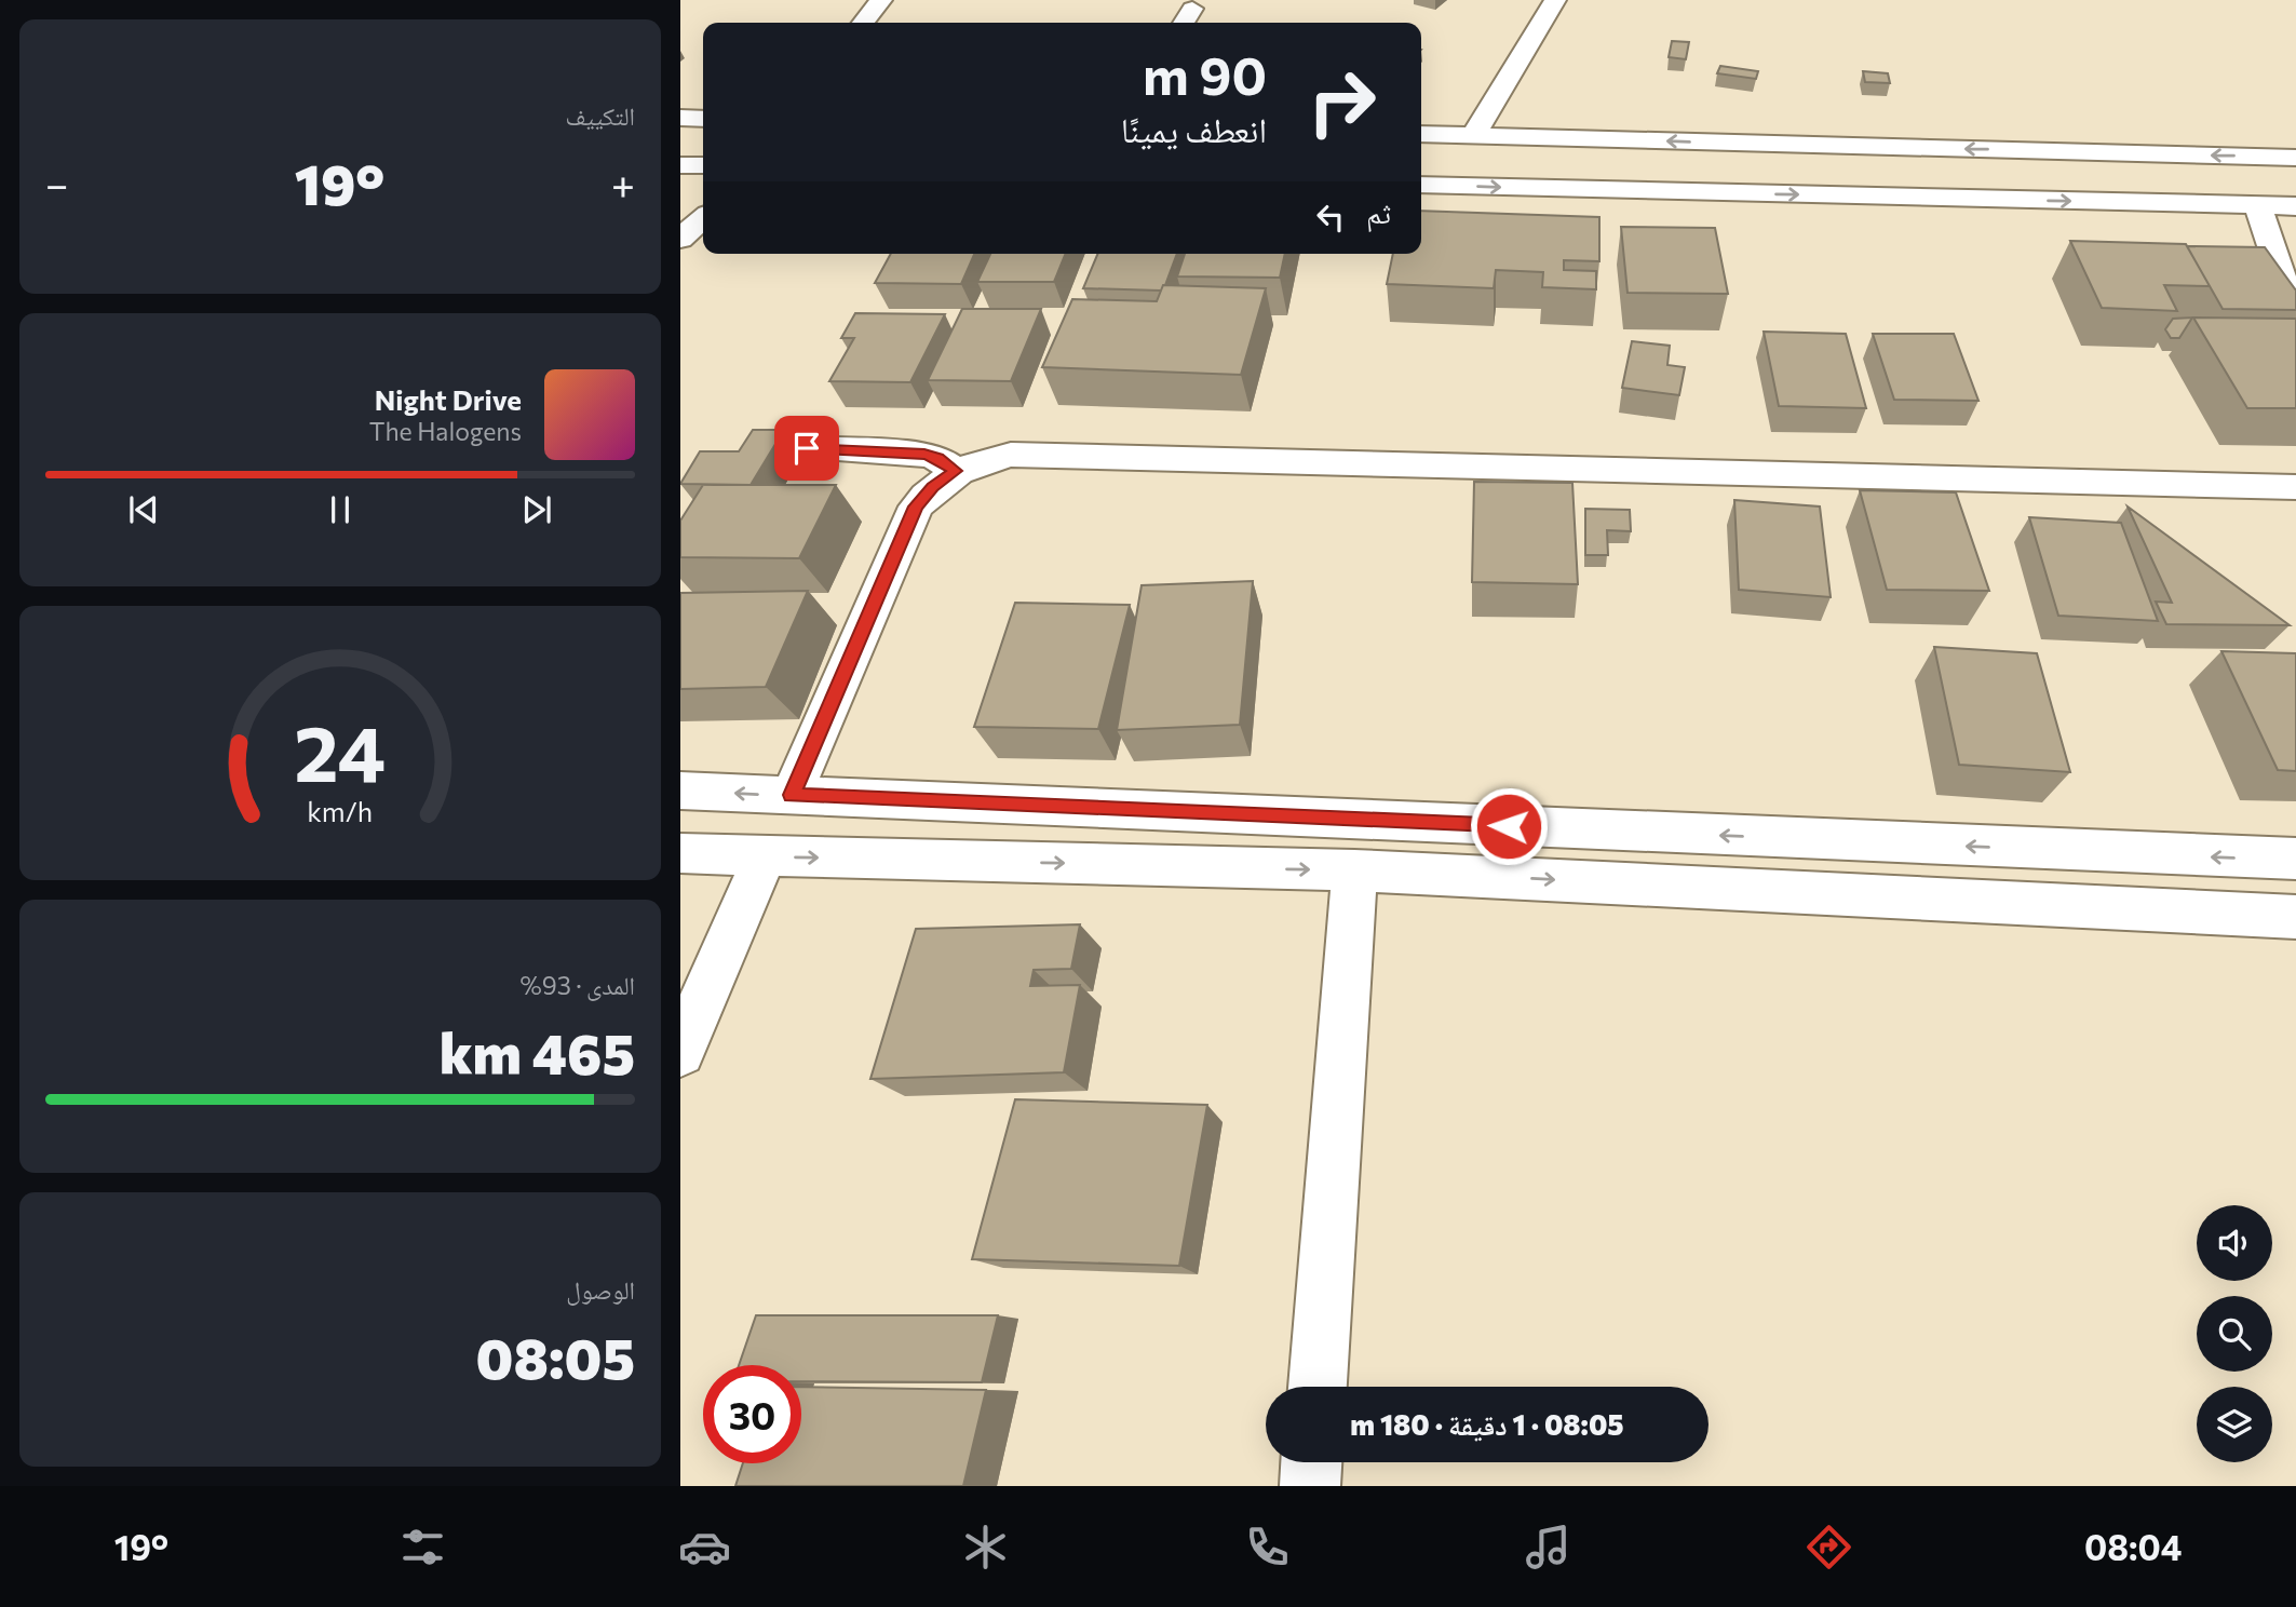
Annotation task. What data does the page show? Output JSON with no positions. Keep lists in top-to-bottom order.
{
  "page": {
    "tile": [
      "التكييف",
      ["المدى · 93%", "465 km"],
      ["الوصول", "08:05"]
    ],
    "turn": ["90 m", "انعطف يمينًا"],
    "heat": ["−", "19°", "+"],
    "then": "ثم",
    "song": ["Night Drive", "The Halogens"],
    "limit": "30",
    "trip": "08:05 · 1 دقيقة · 180 m",
    "tabs": ["08:04", "19°"],
    "gauge": ["24", "km/h"]
  }
}
